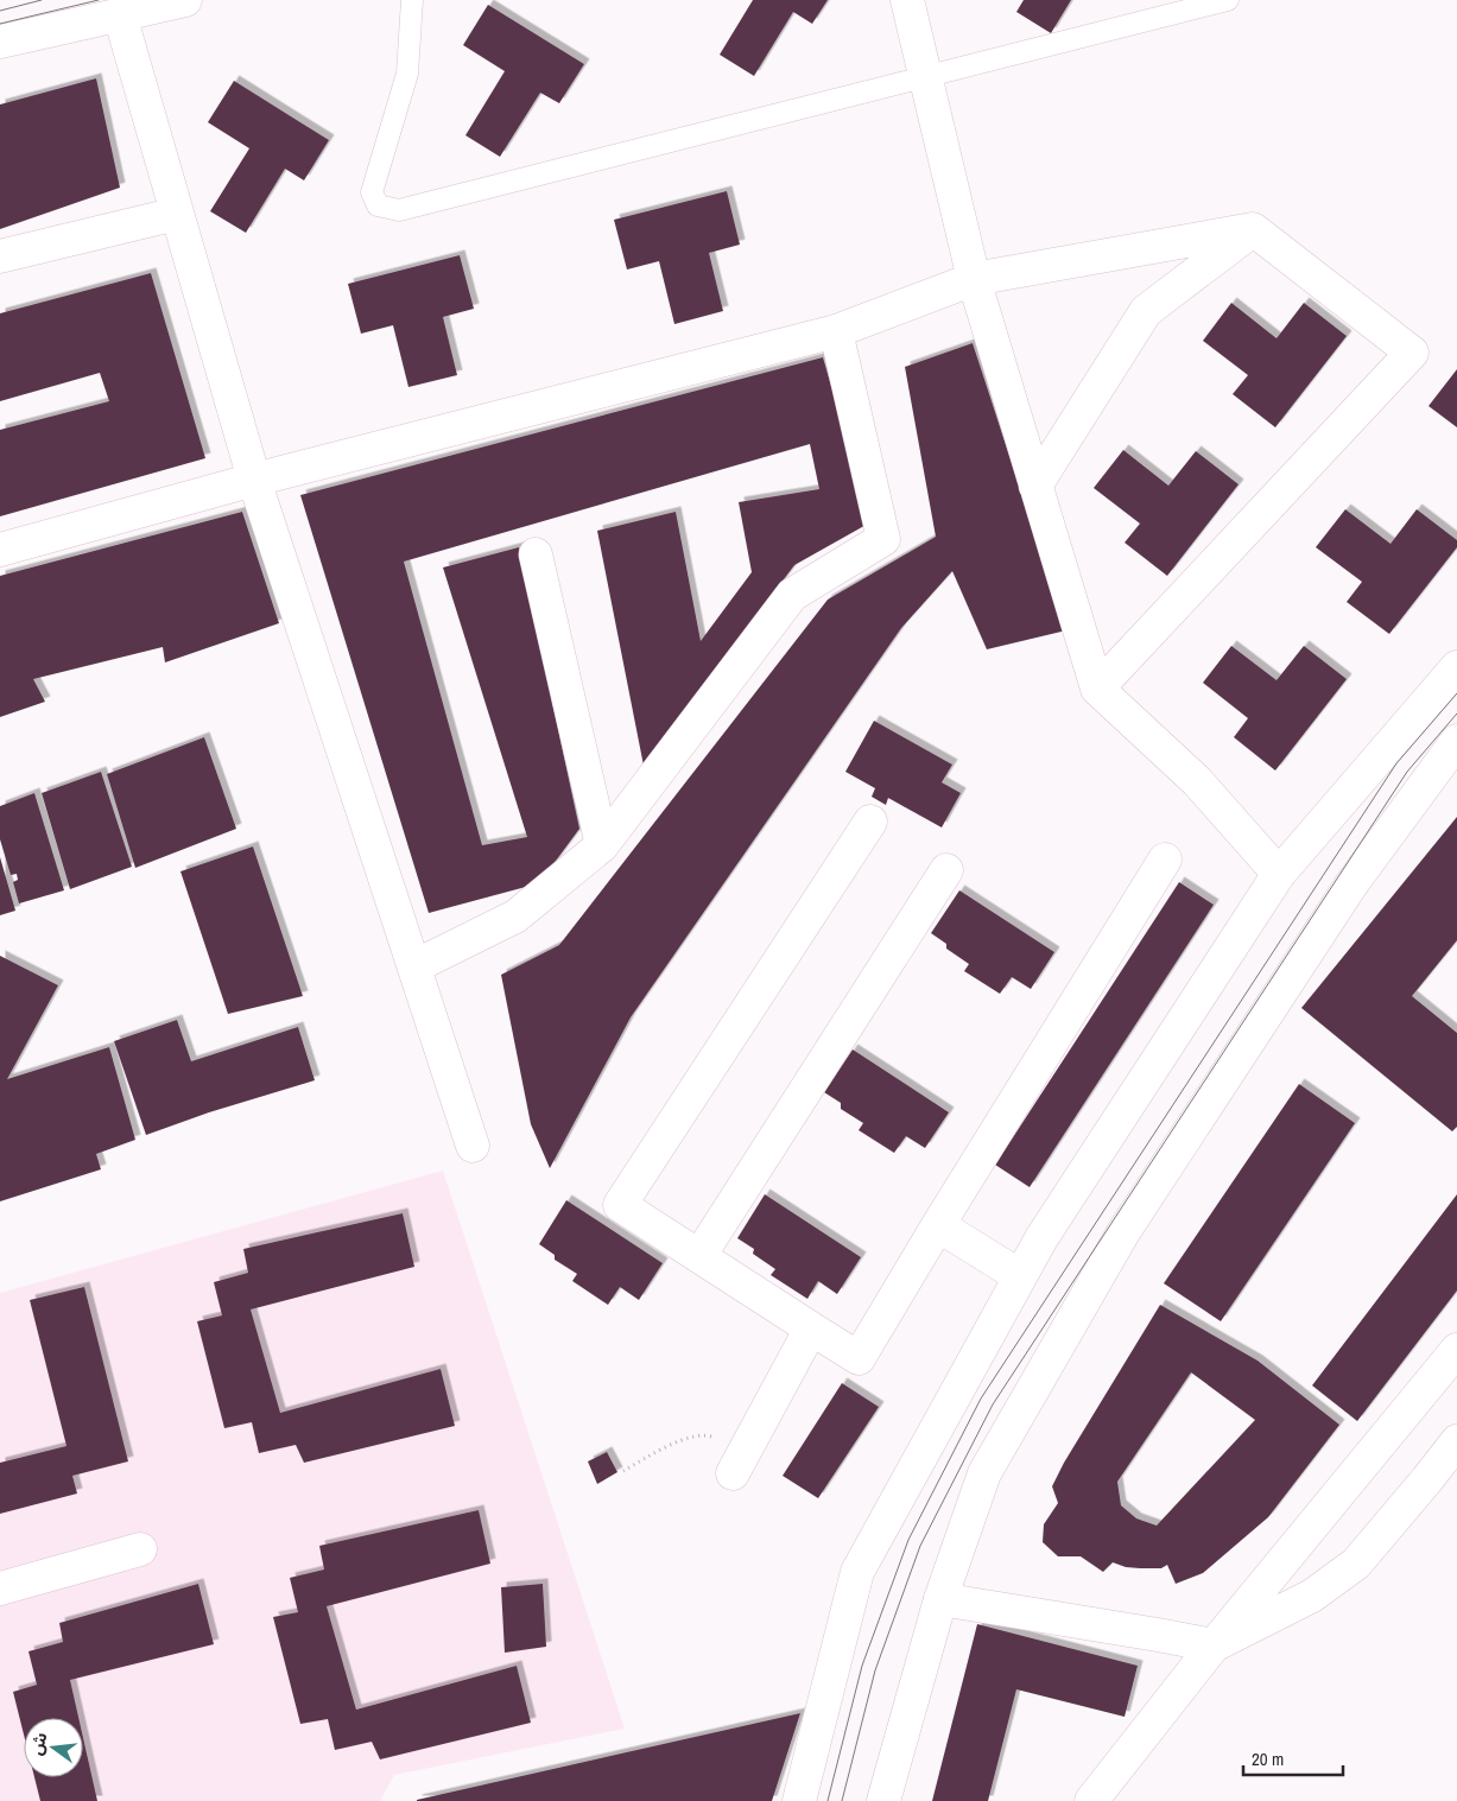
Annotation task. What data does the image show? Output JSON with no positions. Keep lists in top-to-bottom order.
{
  "scale_bar": "20 m",
  "north": "left"
}
